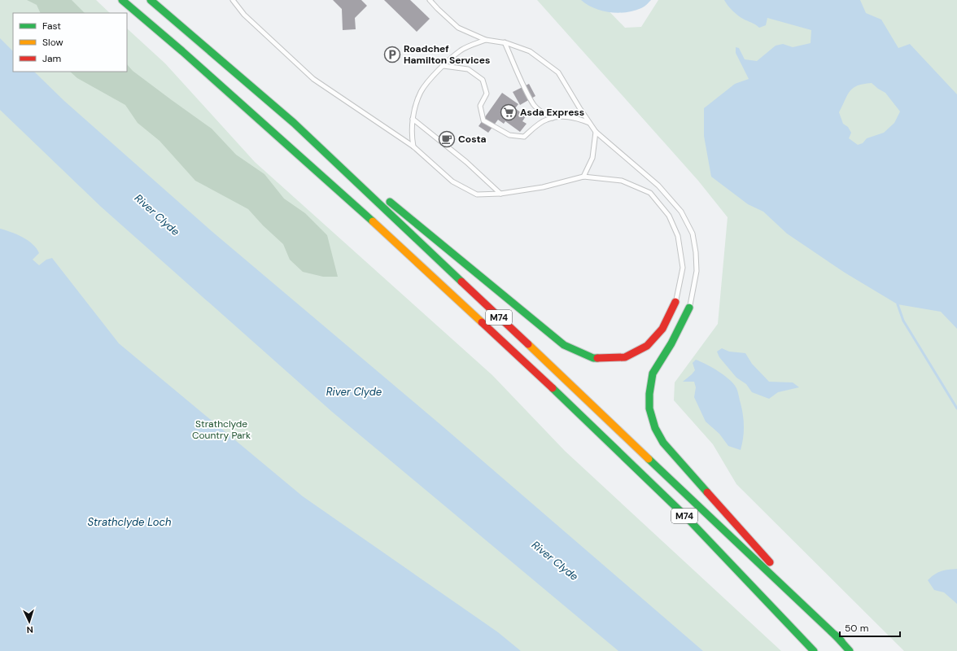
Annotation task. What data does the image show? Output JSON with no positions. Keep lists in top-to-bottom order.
{
  "streets": {
    "highway": ["M74"]
  },
  "water": ["River Clyde", "Strathclyde Loch"],
  "parks": ["Strathclyde Country Park"],
  "places": {
    "parking": ["Roadchef Hamilton Services"],
    "supermarket": ["Asda Express"],
    "cafe": ["Costa"]
  },
  "legend": ["Fast", "Slow", "Jam"],
  "scale_bar": "50 m",
  "north": "bottom"
}
